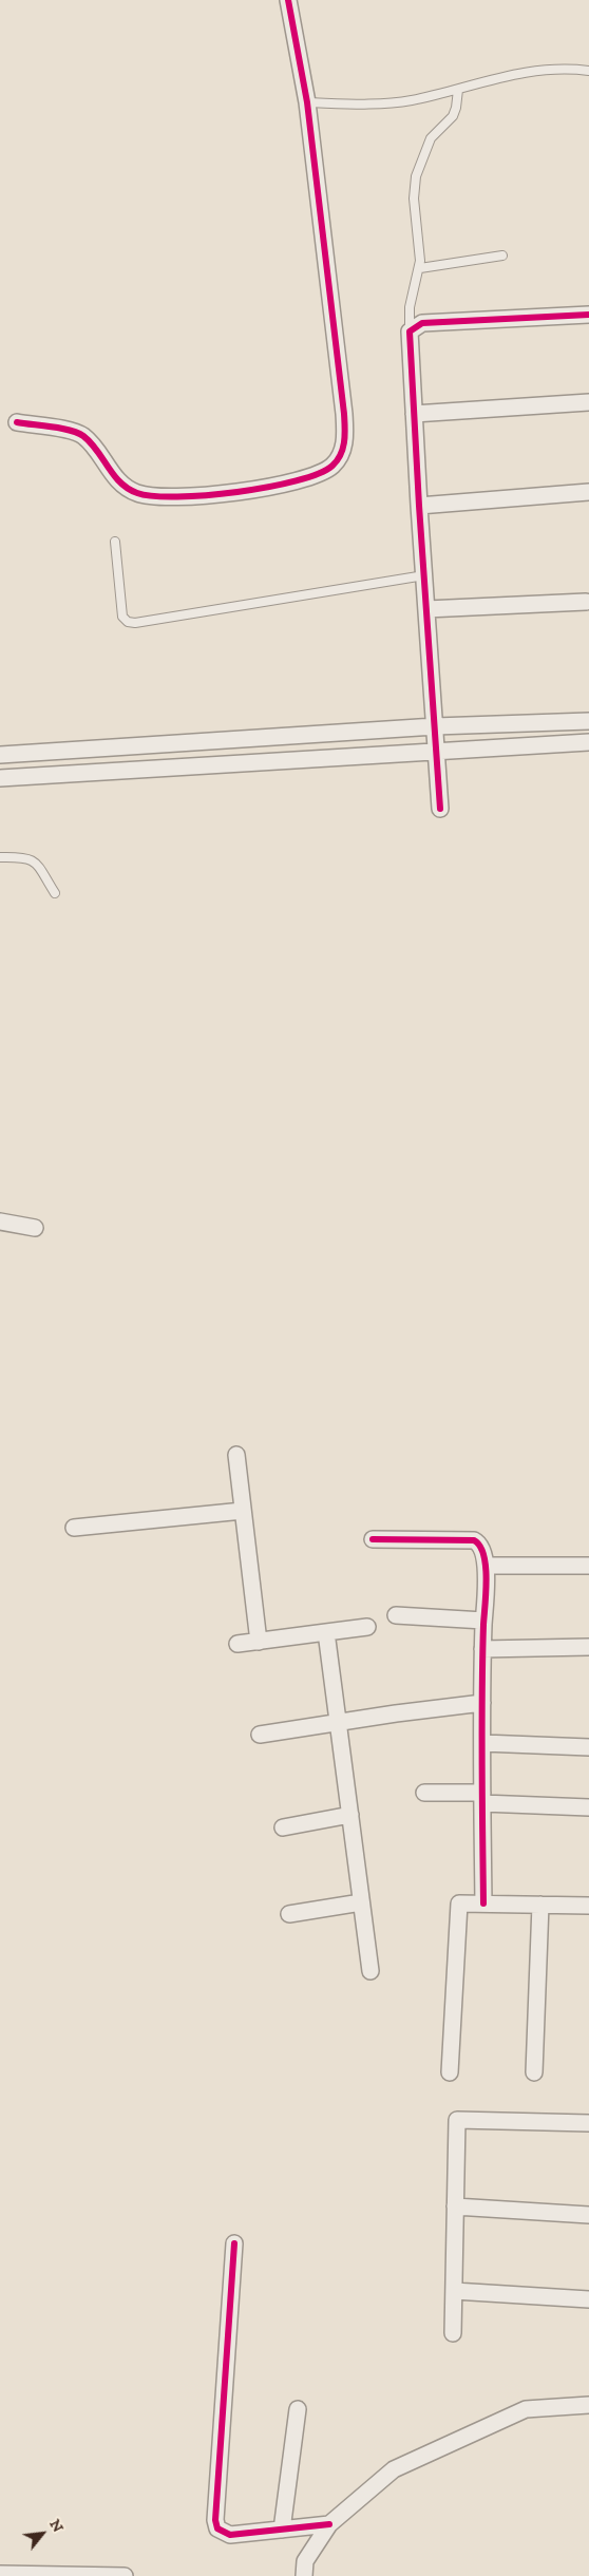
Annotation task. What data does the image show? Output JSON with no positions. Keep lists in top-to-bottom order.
{
  "north": "top right"
}
